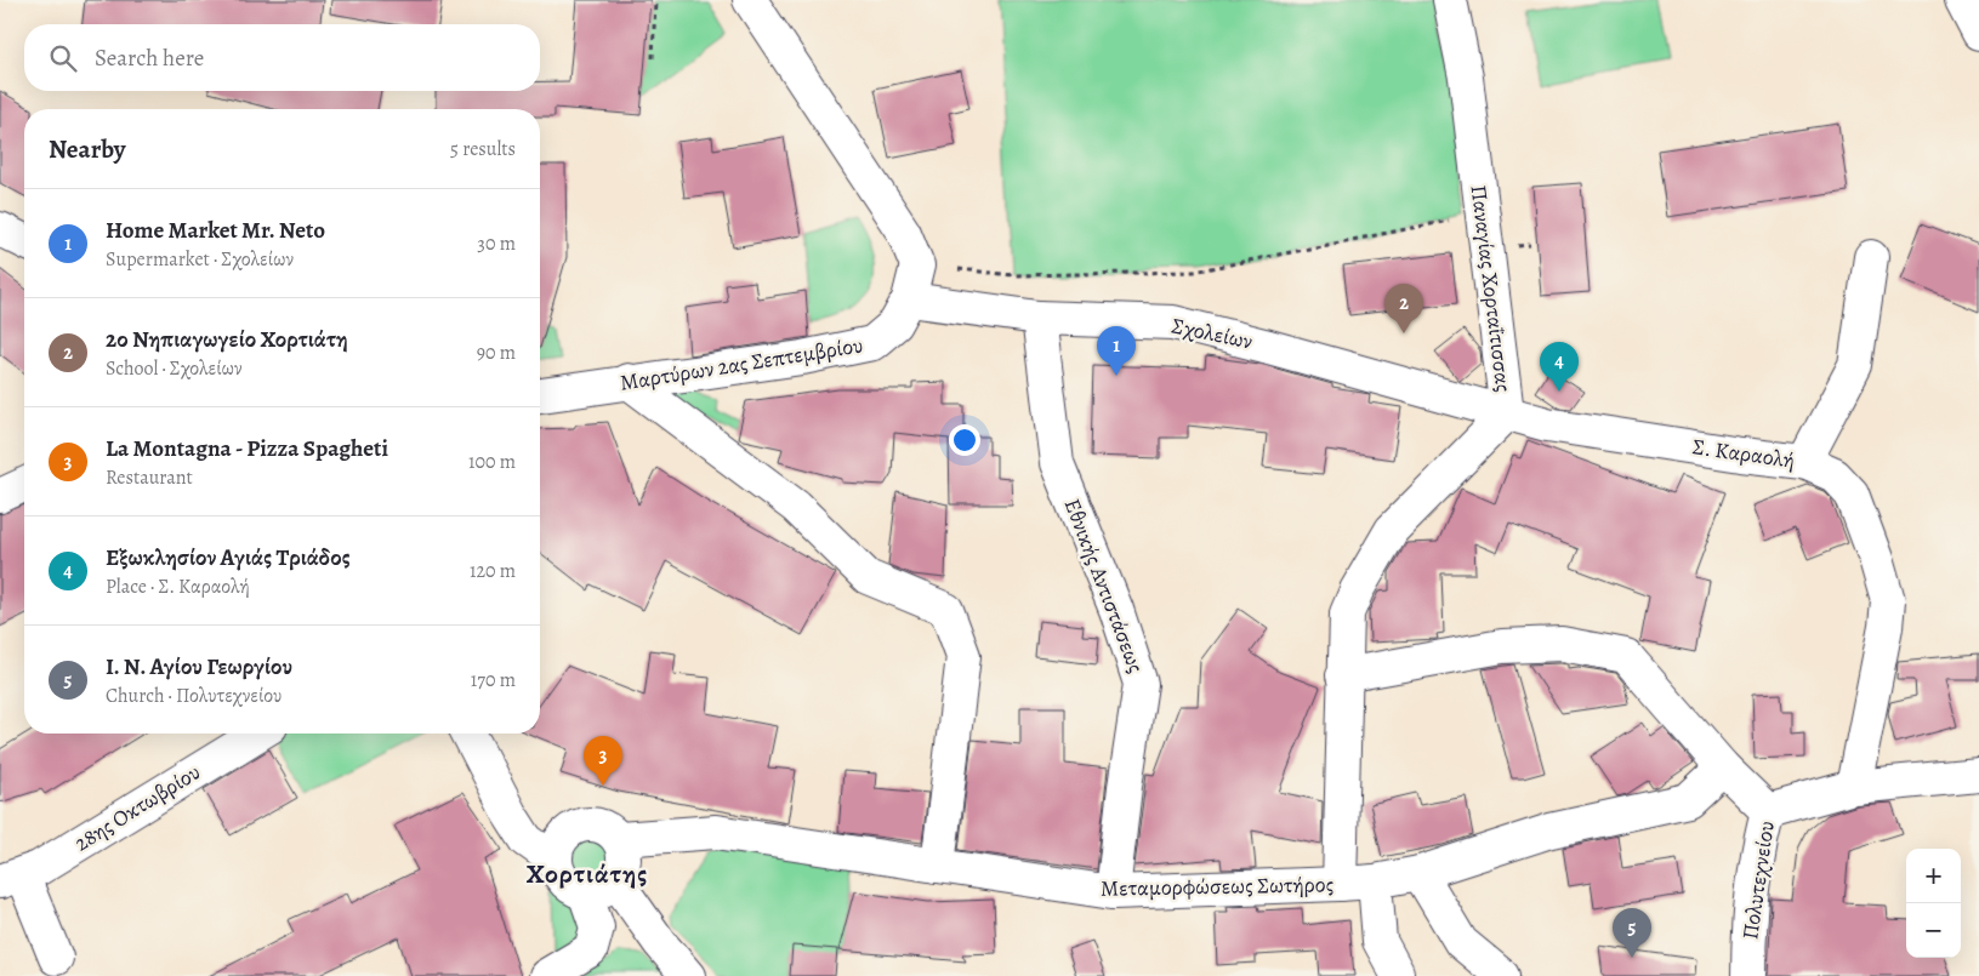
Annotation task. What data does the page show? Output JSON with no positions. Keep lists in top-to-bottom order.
{
  "streets": {
    "street": [
      "Παναγίας Χορταΐτισσας",
      "Σχολείων",
      "Μαρτύρων 2ας Σεπτεμβρίου",
      "Σ. Καραολή",
      "Εθνικής Αντιστάσεως",
      "28ης Οκτωβρίου",
      "Πολυτεχνείου",
      "Μεταμορφώσεως Σωτήρος"
    ]
  },
  "crossings": [
    ["Παναγίας Χορταΐτισσας", "Σχολείων"],
    ["Παναγίας Χορταΐτισσας", "Σ. Καραολή"],
    ["Παναγίας Χορταΐτισσας", "Πολυτεχνείου"],
    ["Παναγίας Χορταΐτισσας", "Μεταμορφώσεως Σωτήρος"],
    ["Σχολείων", "Μαρτύρων 2ας Σεπτεμβρίου"],
    ["Σχολείων", "Σ. Καραολή"],
    ["Σχολείων", "Εθνικής Αντιστάσεως"],
    ["Εθνικής Αντιστάσεως", "Μεταμορφώσεως Σωτήρος"],
    ["Πολυτεχνείου", "Μεταμορφώσεως Σωτήρος"]
  ],
  "districts": ["Χορτιάτης"],
  "page": {
    "search": "Search here",
    "heading": ["Nearby", "5 results"],
    "list": [
      {
        "mark": "1",
        "name": "Home Market Mr. Neto",
        "note": "Supermarket · Σχολείων",
        "value": "30 m"
      },
      {
        "mark": "2",
        "name": "2ο Νηπιαγωγείο Χορτιάτη",
        "note": "School · Σχολείων",
        "value": "90 m"
      },
      {
        "mark": "3",
        "name": "La Montagna - Pizza Spagheti",
        "note": "Restaurant",
        "value": "100 m"
      },
      {
        "mark": "4",
        "name": "Εξωκλησίον Αγιάς Τριάδος",
        "note": "Place · Σ. Καραολή",
        "value": "120 m"
      },
      {
        "mark": "5",
        "name": "Ι. Ν. Αγίου Γεωργίου",
        "note": "Church · Πολυτεχνείου",
        "value": "170 m"
      }
    ],
    "pins": [
      "2",
      "1",
      "4",
      "3",
      "5"
    ],
    "map_buttons": ["+", "−"]
  }
}
